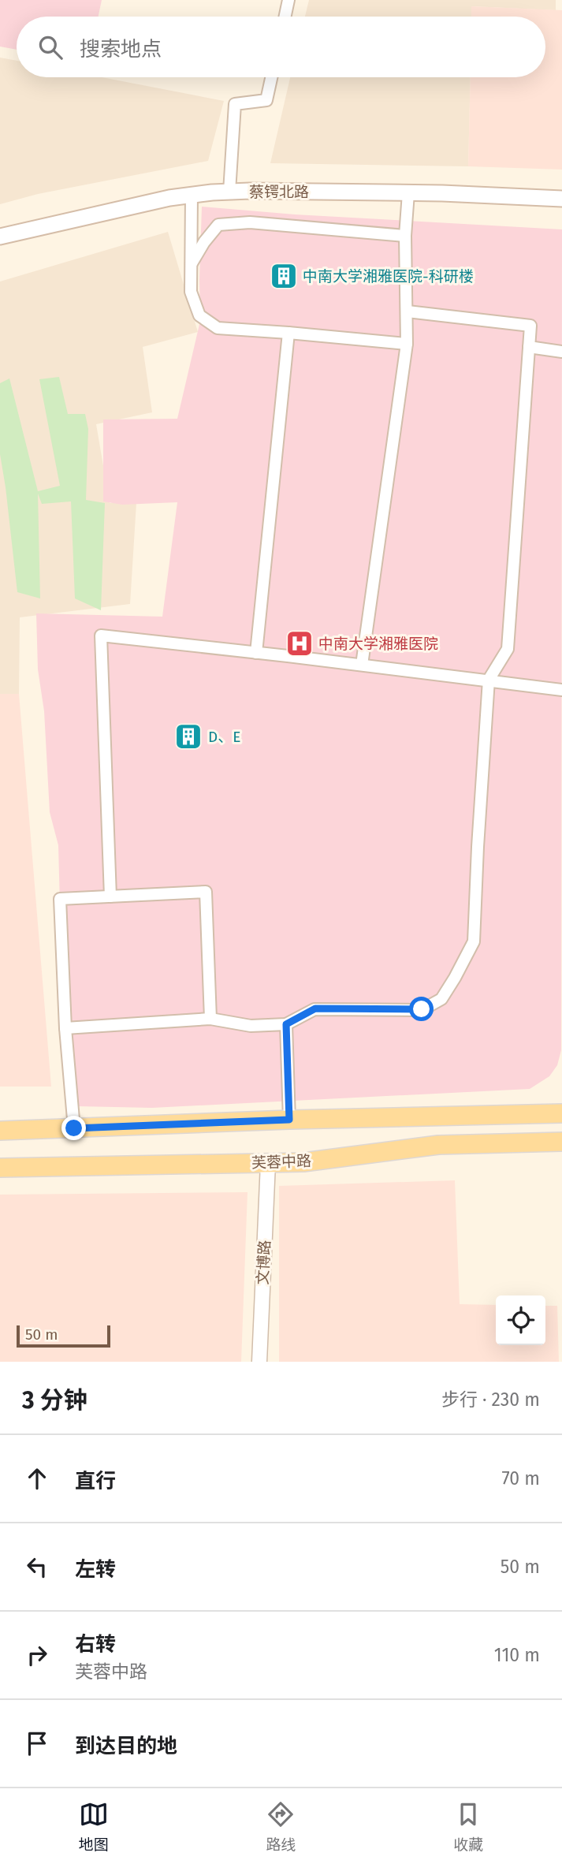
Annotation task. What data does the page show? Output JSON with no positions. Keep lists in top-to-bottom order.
{
  "streets": {
    "main road": ["蔡锷北路", "芙蓉中路"],
    "street": ["文博路"]
  },
  "crossings": [
    ["芙蓉中路", "文博路"]
  ],
  "places": {
    "building": ["中南大学湘雅医院-科研楼", "D、E"],
    "hospital": ["中南大学湘雅医院"]
  },
  "scale_bar": "50 m",
  "page": {
    "search": "搜索地点",
    "scale": "50 m",
    "heading": ["3 分钟", "步行 · 230 m"],
    "list": [
      ["直行", "70 m"],
      ["左转", "50 m"],
      ["右转", "芙蓉中路", "110 m"],
      "到达目的地"
    ],
    "nav": ["地图", "路线", "收藏"]
  }
}
